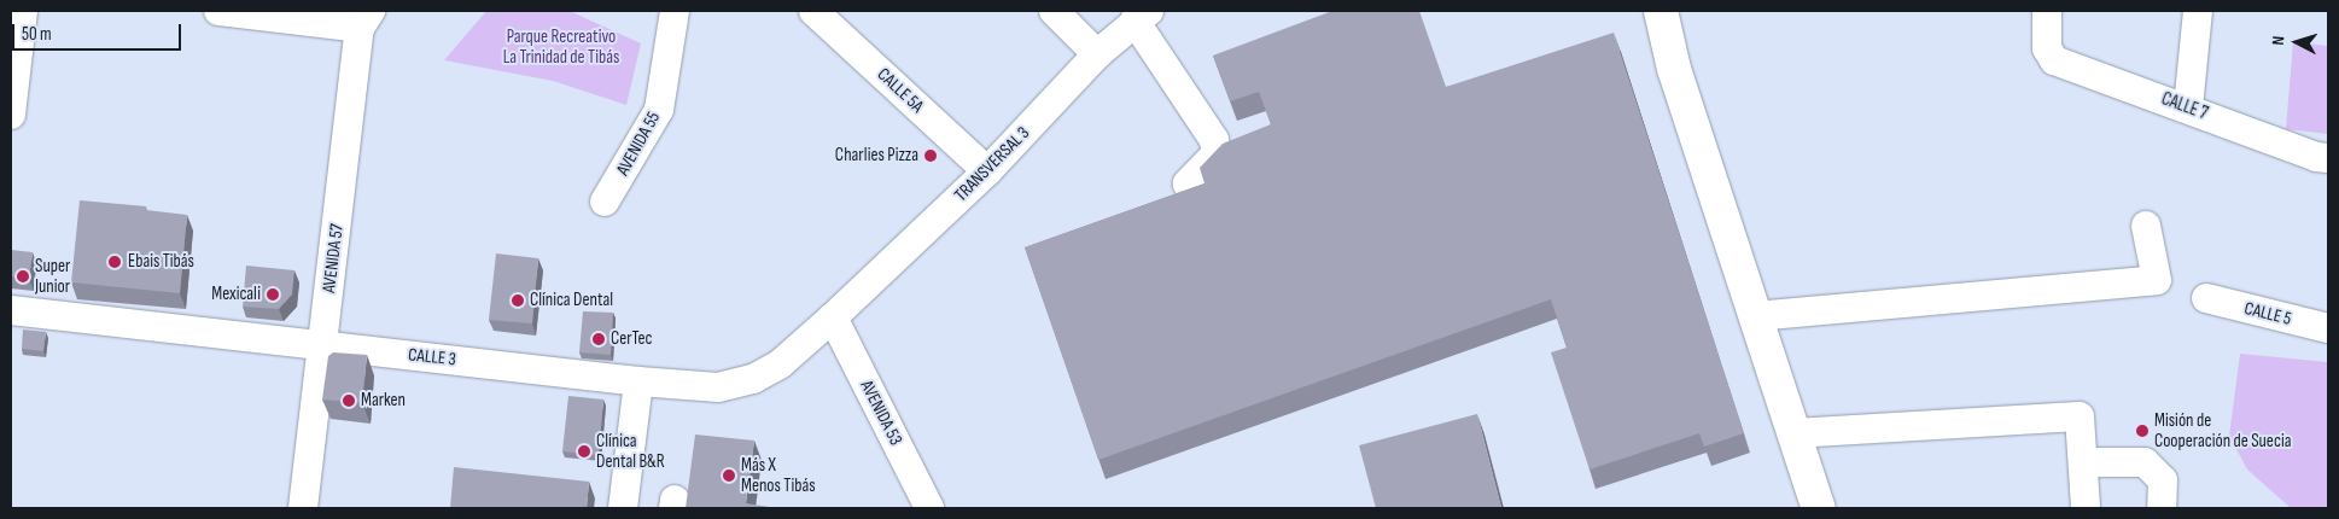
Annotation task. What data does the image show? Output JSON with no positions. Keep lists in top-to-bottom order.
{
  "streets": {
    "street": [
      "CALLE 5A",
      "CALLE 7",
      "AVENIDA 55",
      "TRANSVERSAL 3",
      "AVENIDA 57",
      "CALLE 5",
      "CALLE 3",
      "AVENIDA 53"
    ]
  },
  "crossings": [
    ["CALLE 5A", "TRANSVERSAL 3"],
    ["TRANSVERSAL 3", "CALLE 3"],
    ["TRANSVERSAL 3", "AVENIDA 53"],
    ["AVENIDA 57", "CALLE 3"],
    ["CALLE 3", "AVENIDA 53"]
  ],
  "parks": ["Parque Recreativo La Trinidad de Tibás"],
  "places": [
    "Charlies Pizza",
    "Ebais Tibás",
    "Super Junior",
    "Mexicali",
    "Clínica Dental",
    "CerTec",
    "Marken",
    "Misión de Cooperación de Suecia",
    "Clínica Dental B&R",
    "Más X Menos Tibás"
  ],
  "scale_bar": "50 m",
  "north": "left"
}
